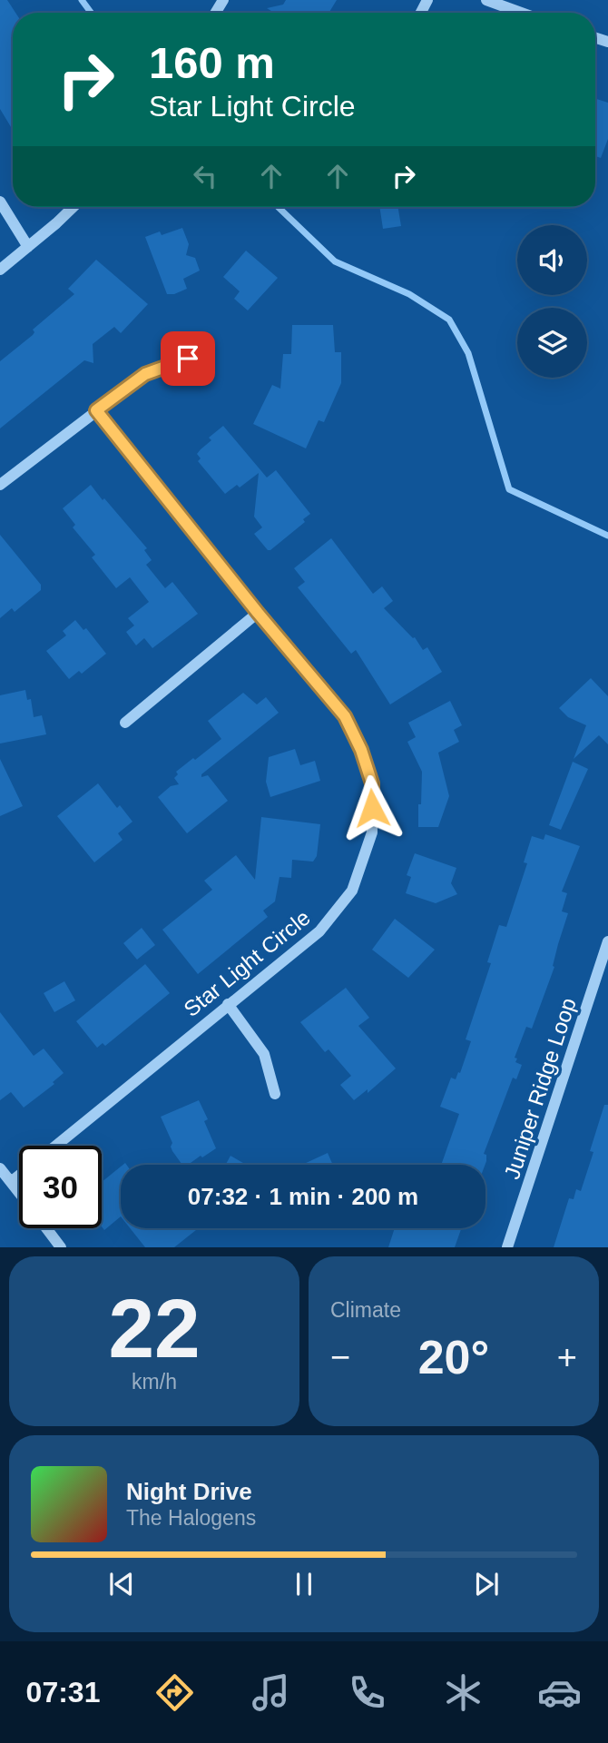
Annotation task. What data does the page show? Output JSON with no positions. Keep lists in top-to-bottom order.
{
  "streets": {
    "street": ["Star Light Circle", "Juniper Ridge Loop"]
  },
  "page": {
    "turn": ["160 m", "Star Light Circle"],
    "limit": "30",
    "trip": "07:32 · 1 min · 200 m",
    "tile": [
      ["22", "km/h"],
      "Climate"
    ],
    "heat": ["−", "20°", "+"],
    "song": ["Night Drive", "The Halogens"],
    "tabs": "07:31"
  }
}
